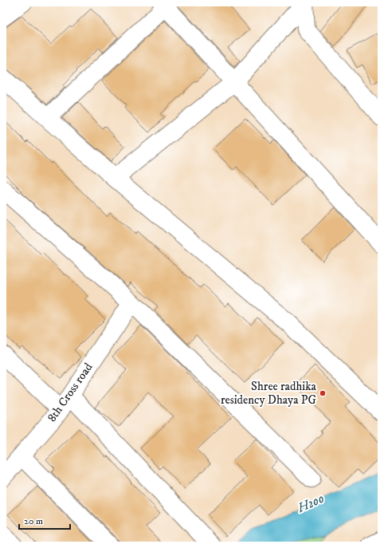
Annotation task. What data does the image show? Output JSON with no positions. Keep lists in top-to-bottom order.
{
  "streets": {
    "street": ["8th Cross road"]
  },
  "water": ["H200"],
  "places": ["Shree radhika residency Dhaya PG"],
  "scale_bar": "20 m"
}
